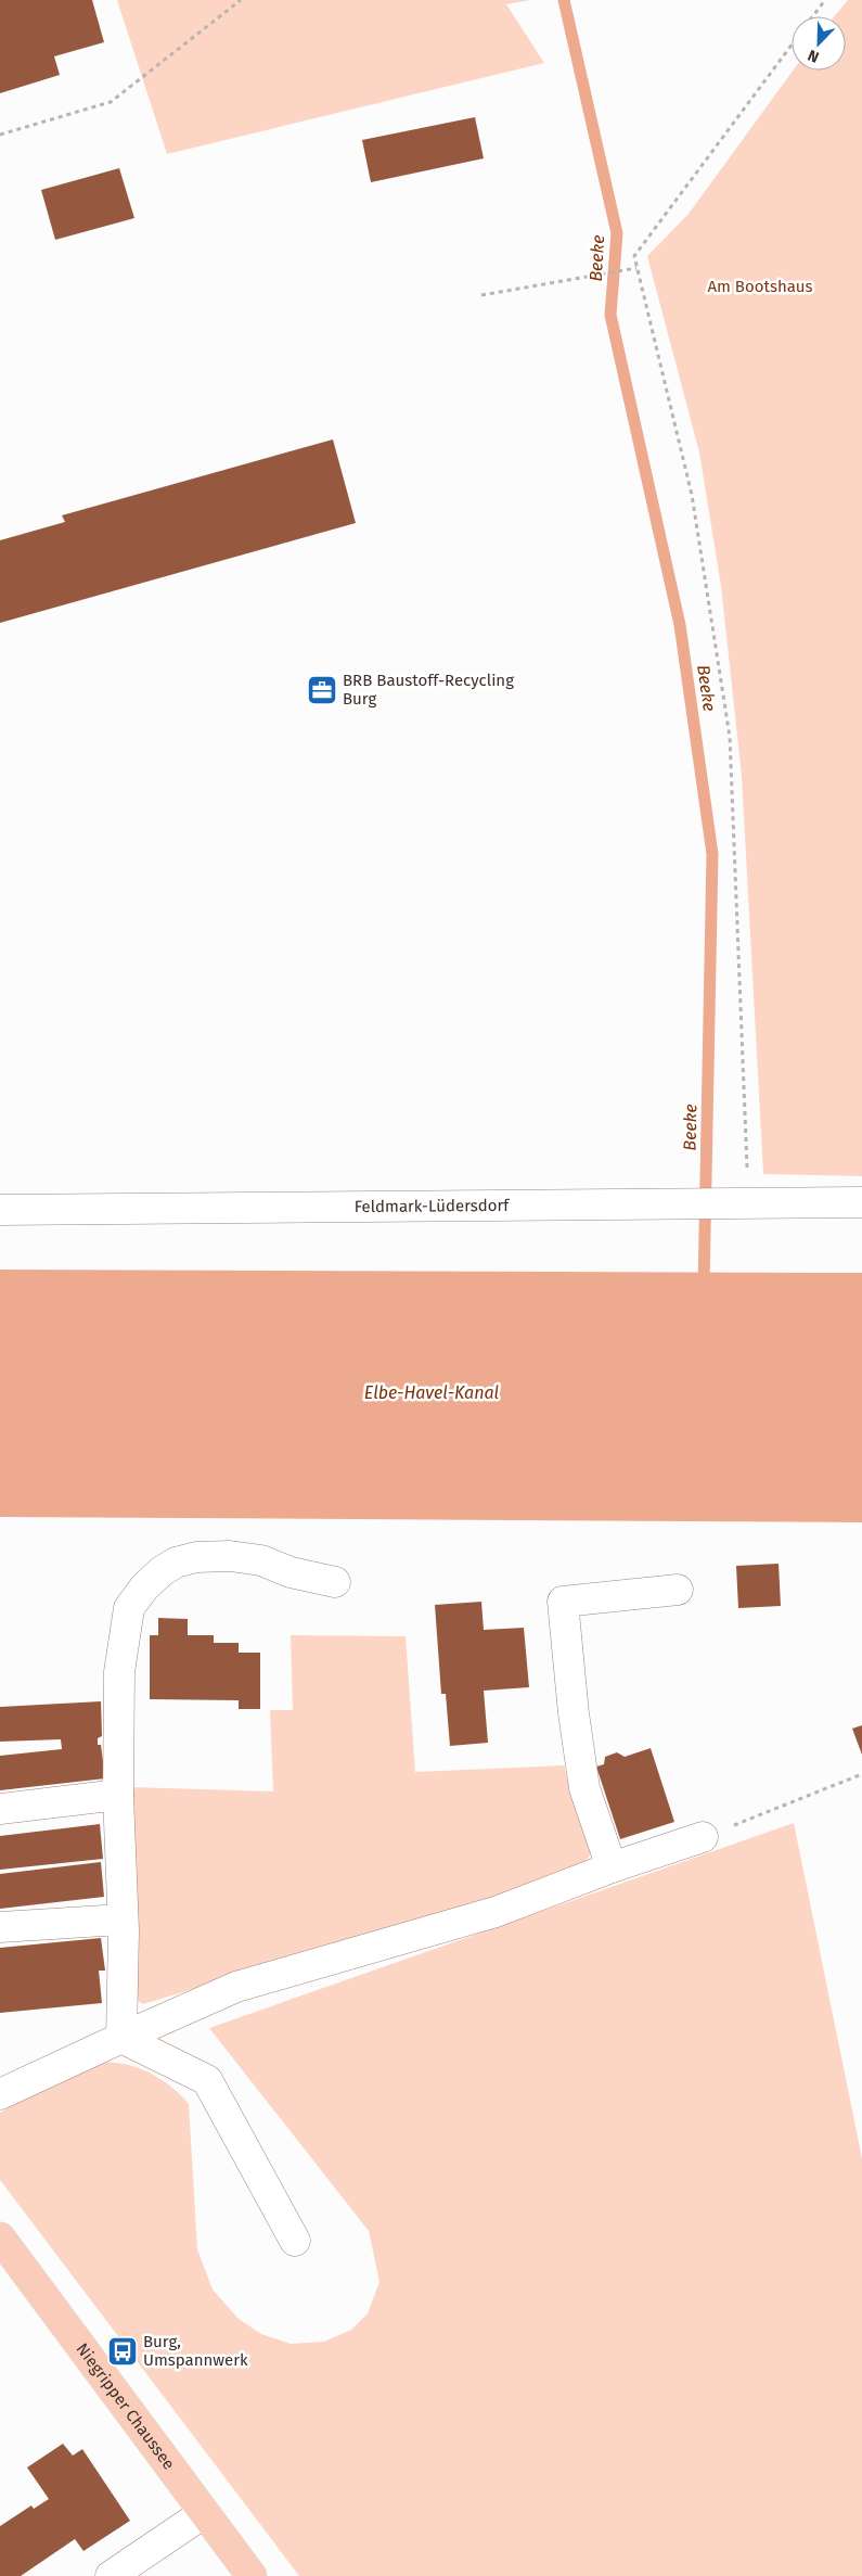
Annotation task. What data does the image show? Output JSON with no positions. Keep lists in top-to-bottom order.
{
  "streets": {
    "main road": ["Niegripper Chaussee"],
    "street": ["Feldmark-Lüdersdorf"]
  },
  "water": ["Beeke", "Elbe-Havel-Kanal"],
  "parks": ["Am Bootshaus"],
  "places": {
    "office": ["BRB Baustoff-Recycling Burg"],
    "bus stop": ["Burg, Umspannwerk"]
  },
  "north": "bottom left"
}
